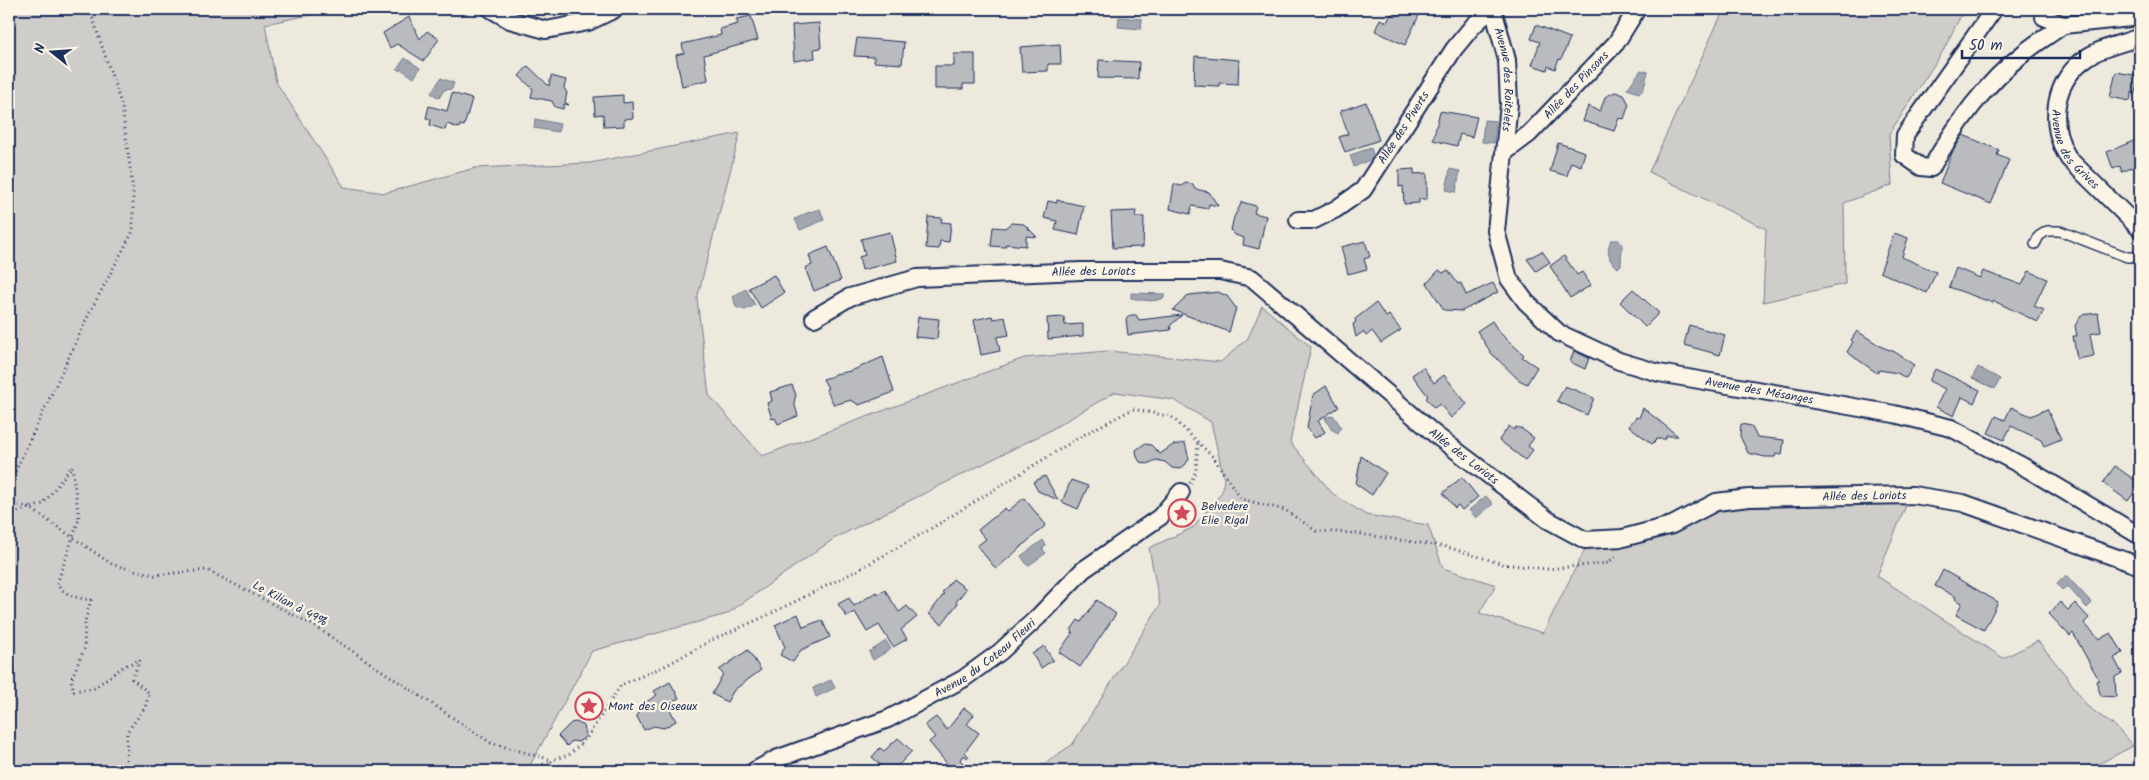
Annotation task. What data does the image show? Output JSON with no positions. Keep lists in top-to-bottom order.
{
  "streets": {
    "street": [
      "Avenue des Roitelets",
      "Allée des Pinsons",
      "Allée des Piverts",
      "Avenue des Grives",
      "Allée des Loriots",
      "Avenue des Mésanges",
      "Avenue du Coteau Fleuri"
    ],
    "path": ["Le Kilian à 49%"]
  },
  "crossings": [
    ["Avenue des Roitelets", "Allée des Pinsons"],
    ["Avenue des Roitelets", "Allée des Piverts"],
    ["Avenue des Roitelets", "Avenue des Mésanges"],
    ["Allée des Pinsons", "Avenue des Mésanges"]
  ],
  "places": {
    "place": ["Belvedere Elie Rigal", "Mont des Oiseaux"]
  },
  "scale_bar": "50 m",
  "north": "left"
}
